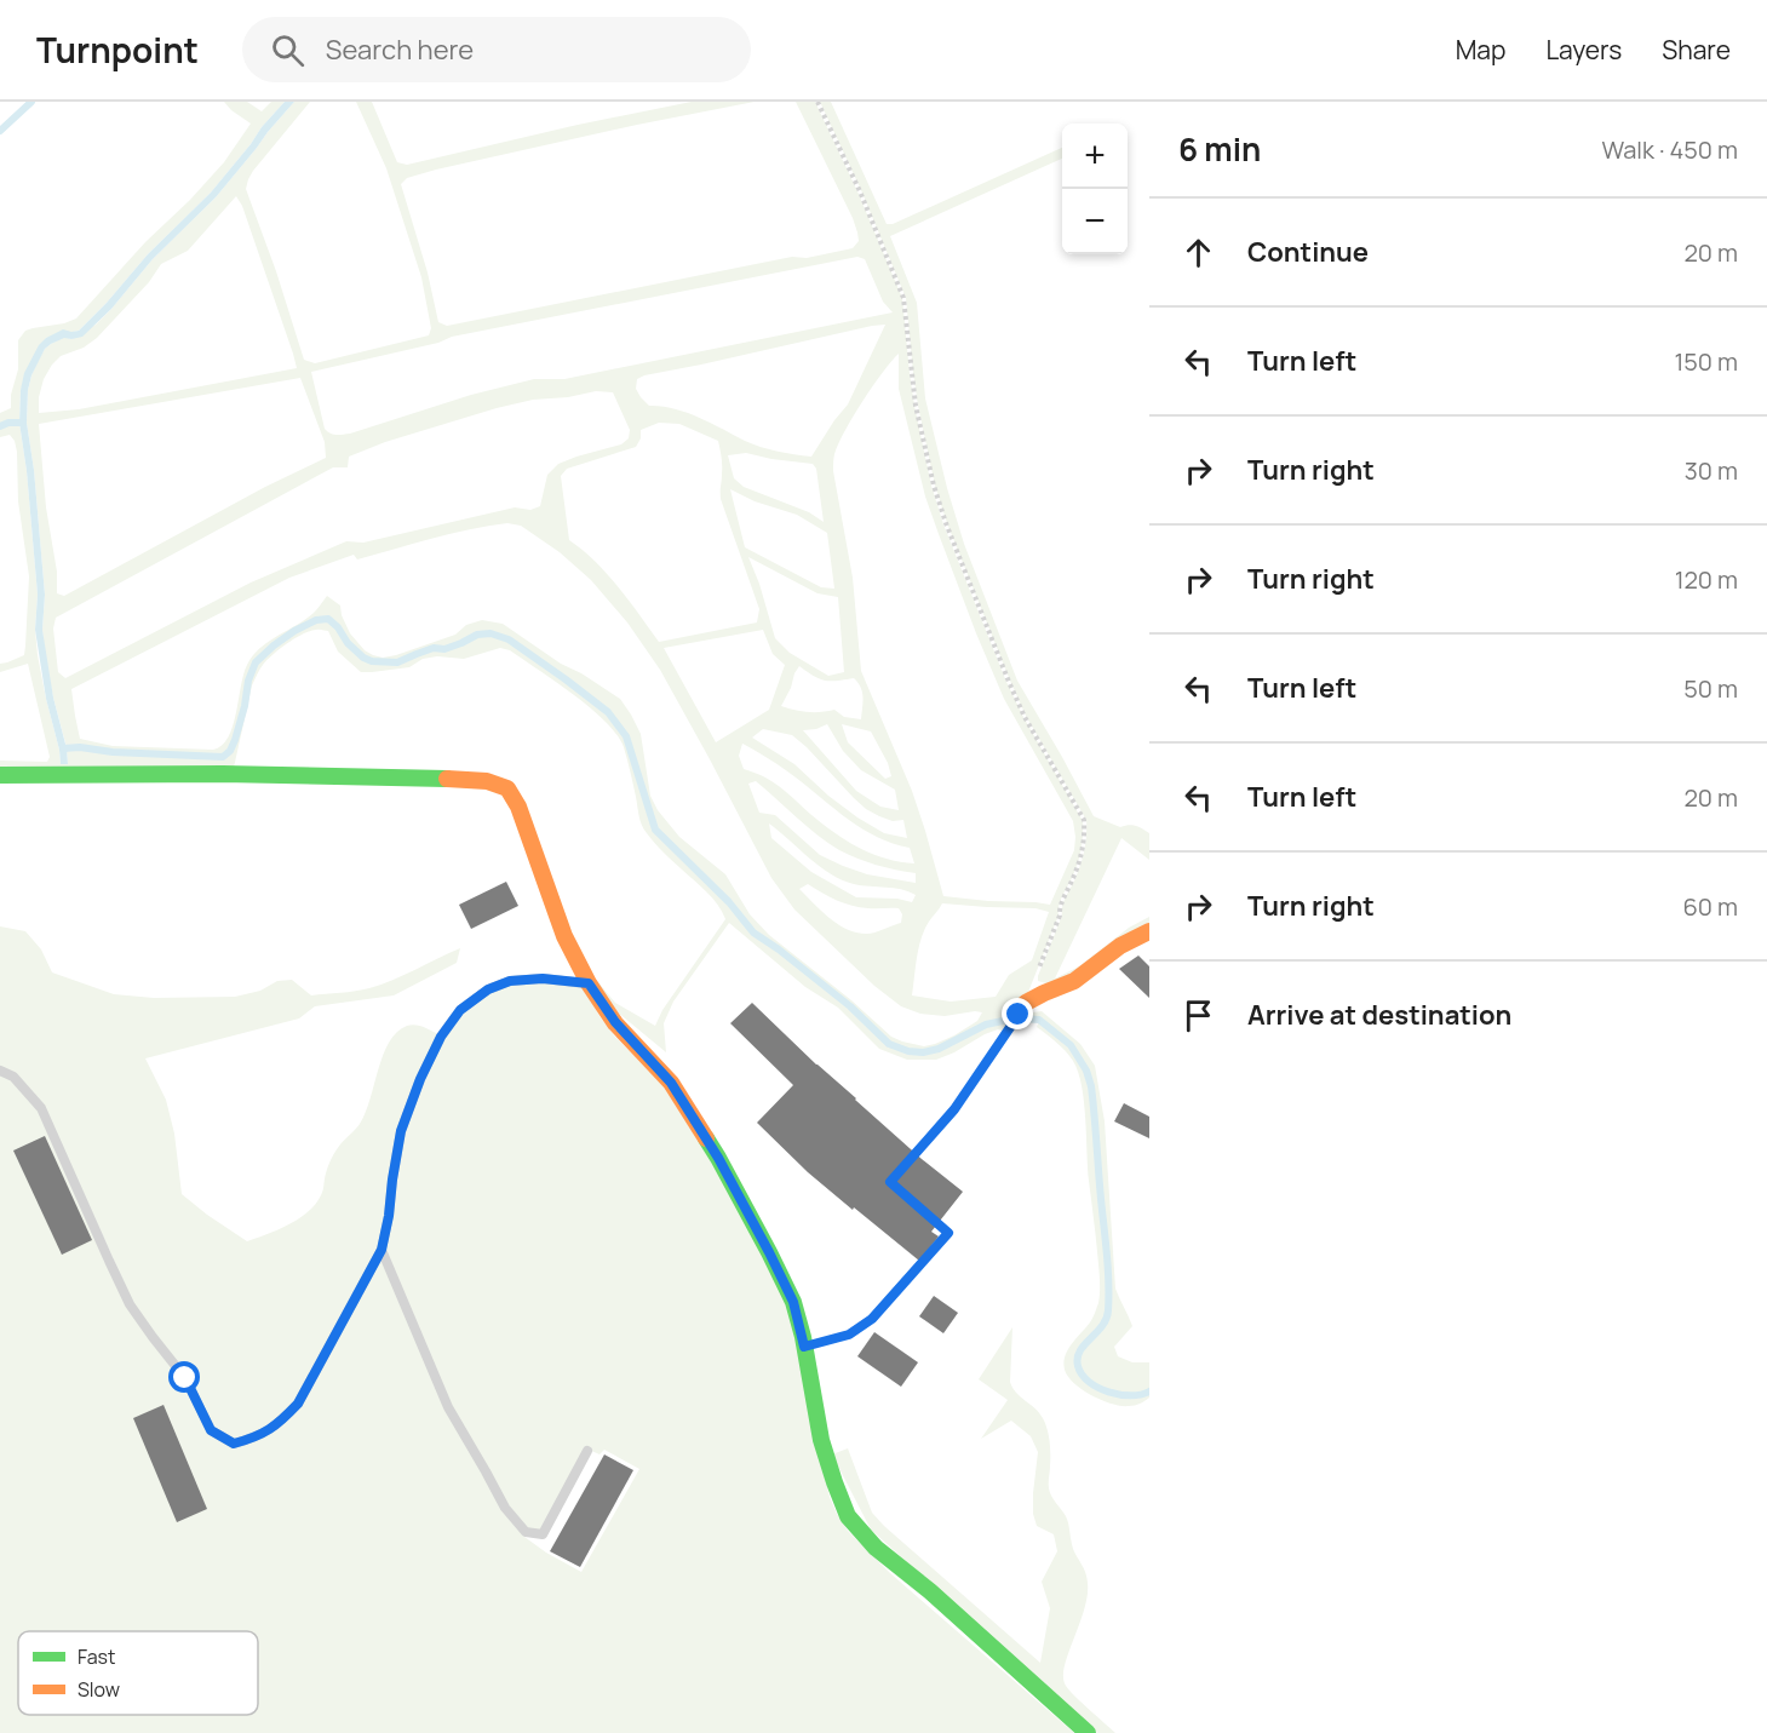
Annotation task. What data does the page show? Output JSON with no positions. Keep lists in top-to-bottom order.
{
  "legend": ["Fast", "Slow"],
  "page": {
    "header": "Turnpoint",
    "search": "Search here",
    "nav": ["Map", "Layers", "Share"],
    "heading": ["6 min", "Walk · 450 m"],
    "map_buttons": ["+", "−"],
    "list": [
      ["Continue", "20 m"],
      ["Turn left", "150 m"],
      ["Turn right", "30 m"],
      ["Turn right", "120 m"],
      ["Turn left", "50 m"],
      ["Turn left", "20 m"],
      ["Turn right", "60 m"],
      "Arrive at destination"
    ]
  }
}
